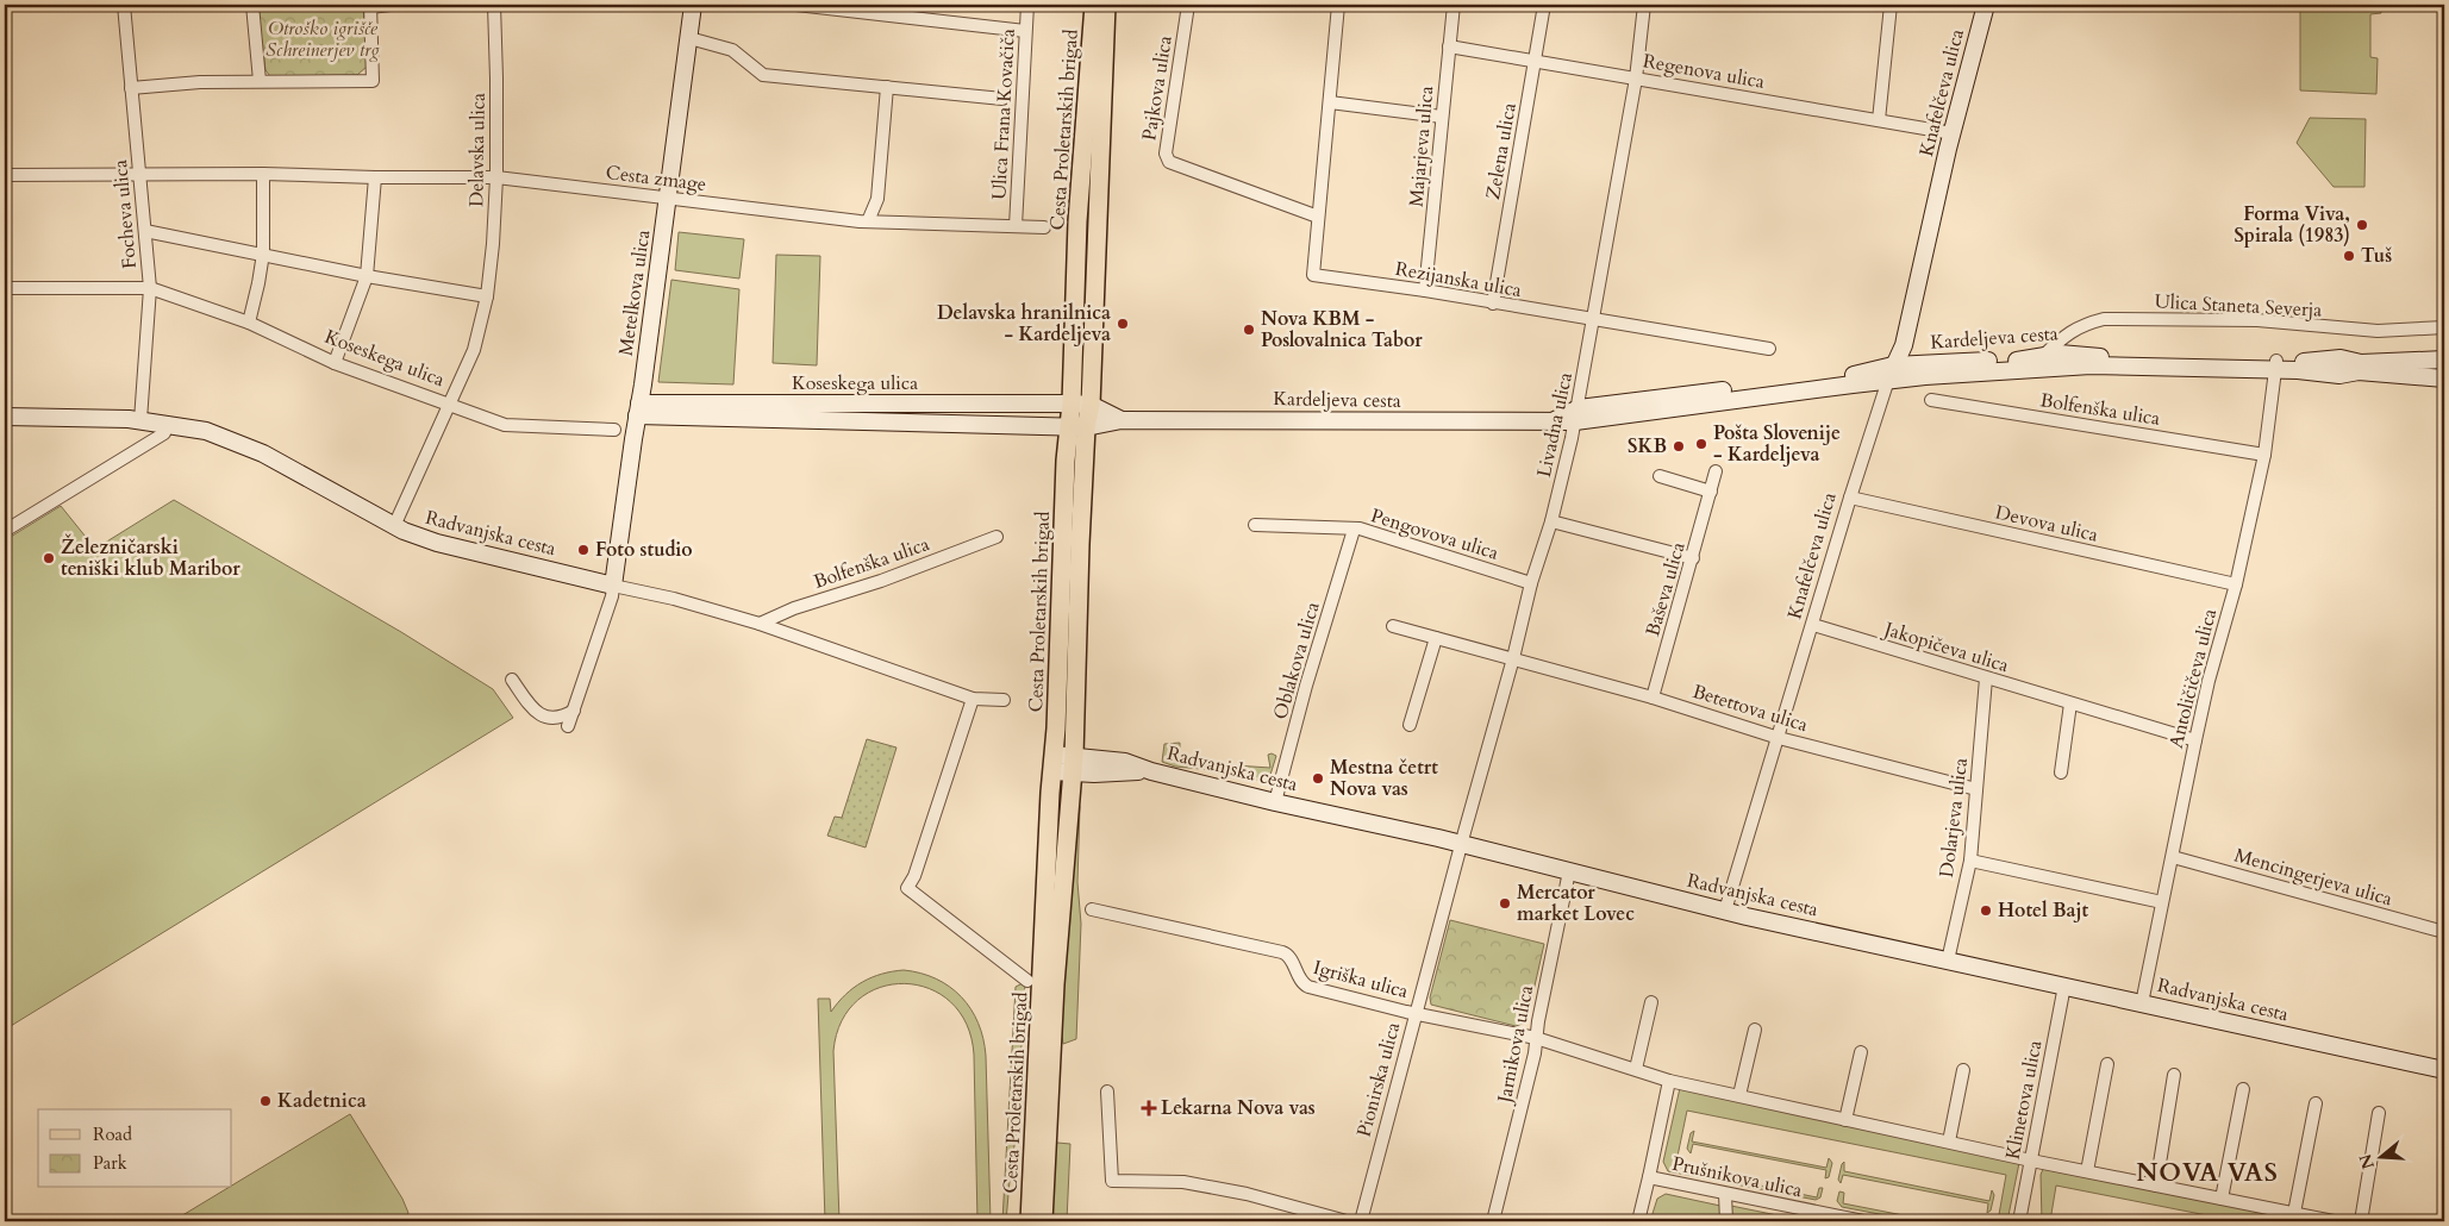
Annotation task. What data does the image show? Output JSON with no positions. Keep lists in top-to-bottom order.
{
  "streets": {
    "main road": ["Cesta Proletarskih brigad"],
    "street": [
      "Regenova ulica",
      "Pajkova ulica",
      "Knafelčeva ulica",
      "Ulica Frana Kovačiča",
      "Majarjeva ulica",
      "Delavska ulica",
      "Zelena ulica",
      "Cesta zmage",
      "Focheva ulica",
      "Rezijanska ulica",
      "Metelkova ulica",
      "Ulica Staneta Severja",
      "Kardeljeva cesta",
      "Koseskega ulica",
      "Bolfenška ulica",
      "Livadna ulica",
      "Devova ulica",
      "Radvanjska cesta",
      "Pengovova ulica",
      "Baševa ulica",
      "Jakopičeva ulica",
      "Oblakova ulica",
      "Antoličičeva ulica",
      "Betettova ulica",
      "Dolarjeva ulica",
      "Mencingerjeva ulica",
      "Igriška ulica",
      "Jarnikova ulica",
      "Pionirska ulica",
      "Klinetova ulica",
      "Prušnikova ulica"
    ]
  },
  "crossings": [
    ["Regenova ulica", "Knafelčeva ulica"],
    ["Regenova ulica", "Majarjeva ulica"],
    ["Regenova ulica", "Zelena ulica"],
    ["Regenova ulica", "Livadna ulica"],
    ["Pajkova ulica", "Rezijanska ulica"],
    ["Knafelčeva ulica", "Kardeljeva cesta"],
    ["Knafelčeva ulica", "Devova ulica"],
    ["Knafelčeva ulica", "Radvanjska cesta"],
    ["Knafelčeva ulica", "Jakopičeva ulica"],
    ["Knafelčeva ulica", "Betettova ulica"],
    ["Ulica Frana Kovačiča", "Cesta zmage"],
    ["Cesta Proletarskih brigad", "Koseskega ulica"],
    ["Cesta Proletarskih brigad", "Radvanjska cesta"],
    ["Majarjeva ulica", "Rezijanska ulica"],
    ["Delavska ulica", "Cesta zmage"],
    ["Delavska ulica", "Koseskega ulica"],
    ["Delavska ulica", "Radvanjska cesta"],
    ["Zelena ulica", "Rezijanska ulica"],
    ["Cesta zmage", "Focheva ulica"],
    ["Cesta zmage", "Metelkova ulica"],
    ["Focheva ulica", "Koseskega ulica"],
    ["Focheva ulica", "Radvanjska cesta"],
    ["Rezijanska ulica", "Livadna ulica"],
    ["Metelkova ulica", "Koseskega ulica"],
    ["Metelkova ulica", "Radvanjska cesta"],
    ["Ulica Staneta Severja", "Kardeljeva cesta"],
    ["Kardeljeva cesta", "Koseskega ulica"],
    ["Kardeljeva cesta", "Livadna ulica"],
    ["Kardeljeva cesta", "Antoličičeva ulica"],
    ["Bolfenška ulica", "Radvanjska cesta"],
    ["Bolfenška ulica", "Antoličičeva ulica"],
    ["Livadna ulica", "Radvanjska cesta"],
    ["Livadna ulica", "Pengovova ulica"],
    ["Livadna ulica", "Betettova ulica"],
    ["Livadna ulica", "Pionirska ulica"],
    ["Devova ulica", "Antoličičeva ulica"],
    ["Radvanjska cesta", "Oblakova ulica"],
    ["Radvanjska cesta", "Antoličičeva ulica"],
    ["Radvanjska cesta", "Dolarjeva ulica"],
    ["Radvanjska cesta", "Jarnikova ulica"],
    ["Radvanjska cesta", "Pionirska ulica"],
    ["Radvanjska cesta", "Klinetova ulica"],
    ["Pengovova ulica", "Oblakova ulica"],
    ["Baševa ulica", "Betettova ulica"],
    ["Jakopičeva ulica", "Antoličičeva ulica"],
    ["Jakopičeva ulica", "Dolarjeva ulica"],
    ["Antoličičeva ulica", "Mencingerjeva ulica"],
    ["Betettova ulica", "Dolarjeva ulica"],
    ["Igriška ulica", "Jarnikova ulica"],
    ["Igriška ulica", "Pionirska ulica"],
    ["Igriška ulica", "Klinetova ulica"]
  ],
  "districts": ["NOVA VAS"],
  "parks": ["Otroško igrišče Schreinerjev trg"],
  "places": {
    "other": [
      "Forma Viva, Spirala (1983)",
      "Tuš",
      "Delavska hranilnica - Kardeljeva",
      "Nova KBM - Poslovalnica Tabor",
      "Pošta Slovenije - Kardeljeva",
      "SKB",
      "Foto studio",
      "Železničarski teniški klub Maribor",
      "Mestna četrt Nova vas",
      "Mercator market Lovec",
      "Hotel Bajt",
      "Kadetnica"
    ],
    "health": ["Lekarna Nova vas"]
  },
  "legend": ["Road", "Park"],
  "north": "left"
}
